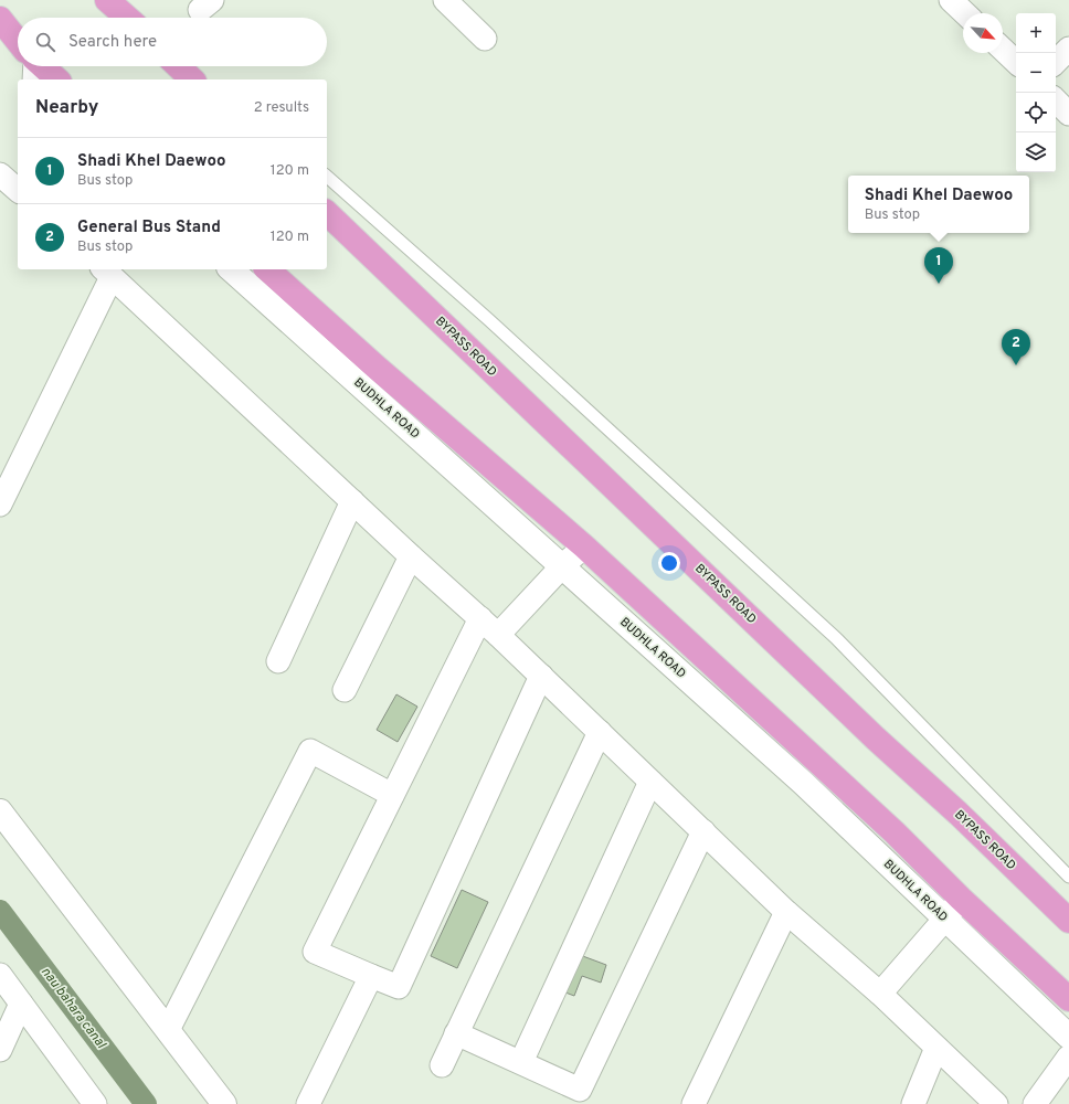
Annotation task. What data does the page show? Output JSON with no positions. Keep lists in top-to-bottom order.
{
  "streets": {
    "main road": ["BYPASS ROAD"],
    "street": ["BUDHLA ROAD"]
  },
  "water": ["nau bahara canal"],
  "north": "bottom right",
  "page": {
    "map_buttons": ["+", "−"],
    "search": "Search here",
    "heading": ["Nearby", "2 results"],
    "list": [
      {
        "mark": "1",
        "name": "Shadi Khel Daewoo",
        "note": "Bus stop",
        "value": "120 m"
      },
      {
        "mark": "2",
        "name": "General Bus Stand",
        "note": "Bus stop",
        "value": "120 m"
      }
    ],
    "popup": ["Shadi Khel Daewoo", "Bus stop"],
    "pins": ["1", "2"]
  }
}
